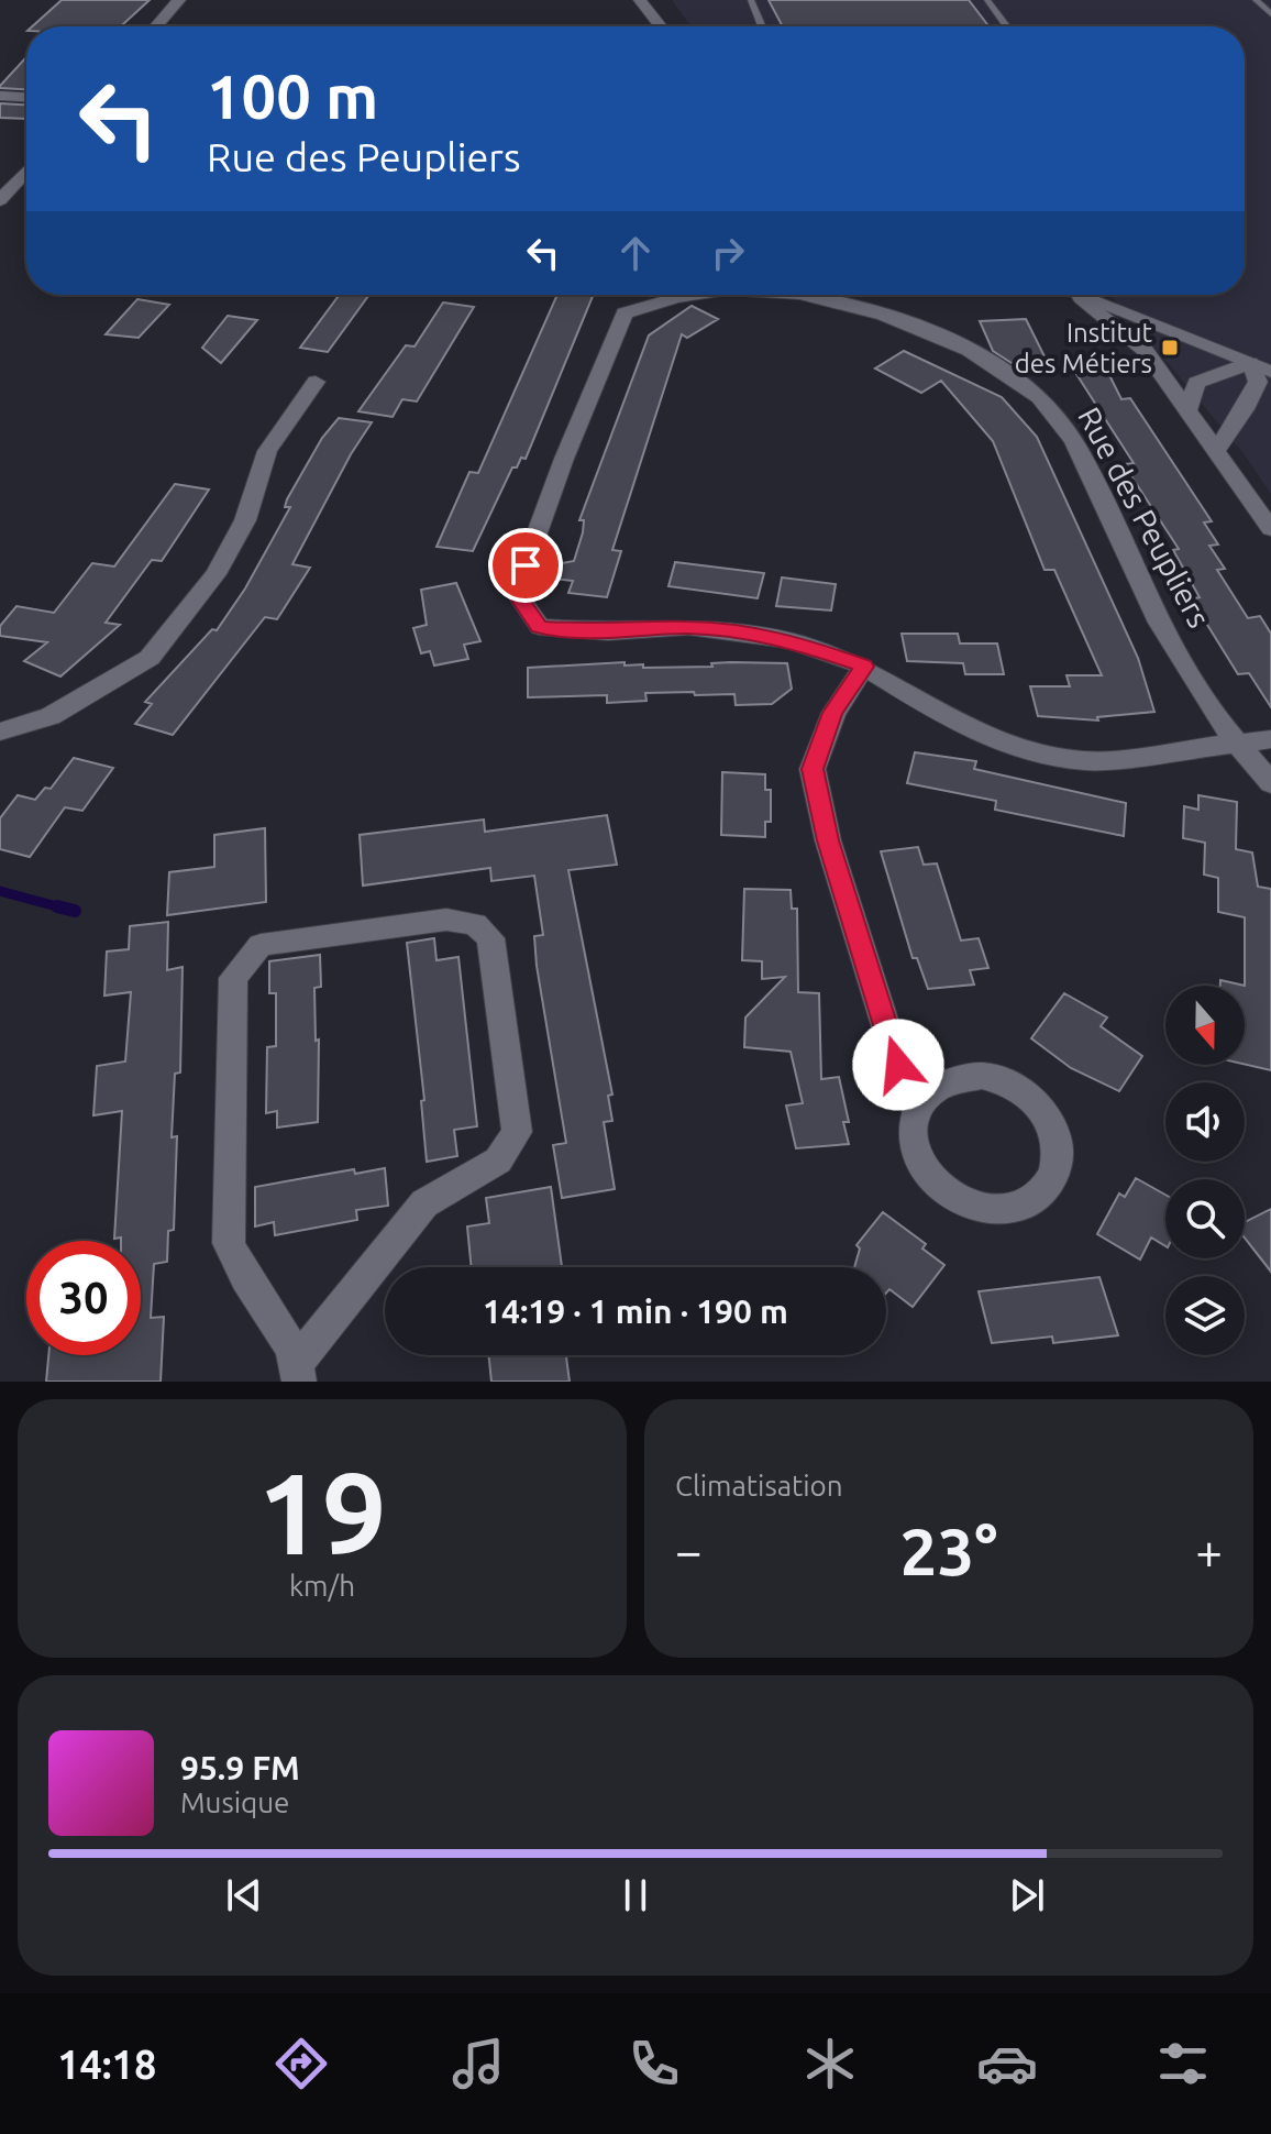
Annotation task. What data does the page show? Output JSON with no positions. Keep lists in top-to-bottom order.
{
  "streets": {
    "street": ["Rue des Peupliers"]
  },
  "places": {
    "transit": ["Institut des Métiers"]
  },
  "north": "bottom",
  "page": {
    "turn": ["100 m", "Rue des Peupliers"],
    "limit": "30",
    "trip": "14:19 · 1 min · 190 m",
    "tile": [
      ["19", "km/h"],
      "Climatisation"
    ],
    "heat": ["−", "23°", "+"],
    "song": ["95.9 FM", "Musique"],
    "tabs": "14:18"
  }
}
